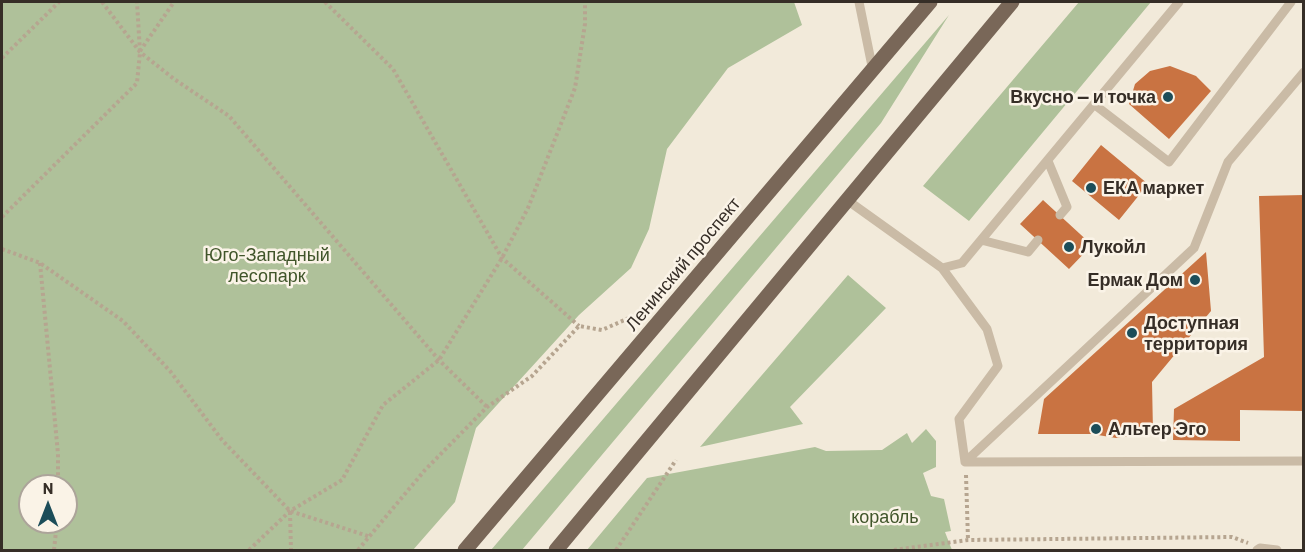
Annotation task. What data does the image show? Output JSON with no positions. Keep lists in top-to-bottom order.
{
  "streets": {
    "main road": ["Ленинский проспект"]
  },
  "parks": ["Юго-Западный лесопарк", "корабль"],
  "places": [
    "Вкусно — и точка",
    "ЕКА маркет",
    "Лукойл",
    "Ермак Дом",
    "Доступная территория",
    "Альтер Эго"
  ],
  "north": "top"
}
